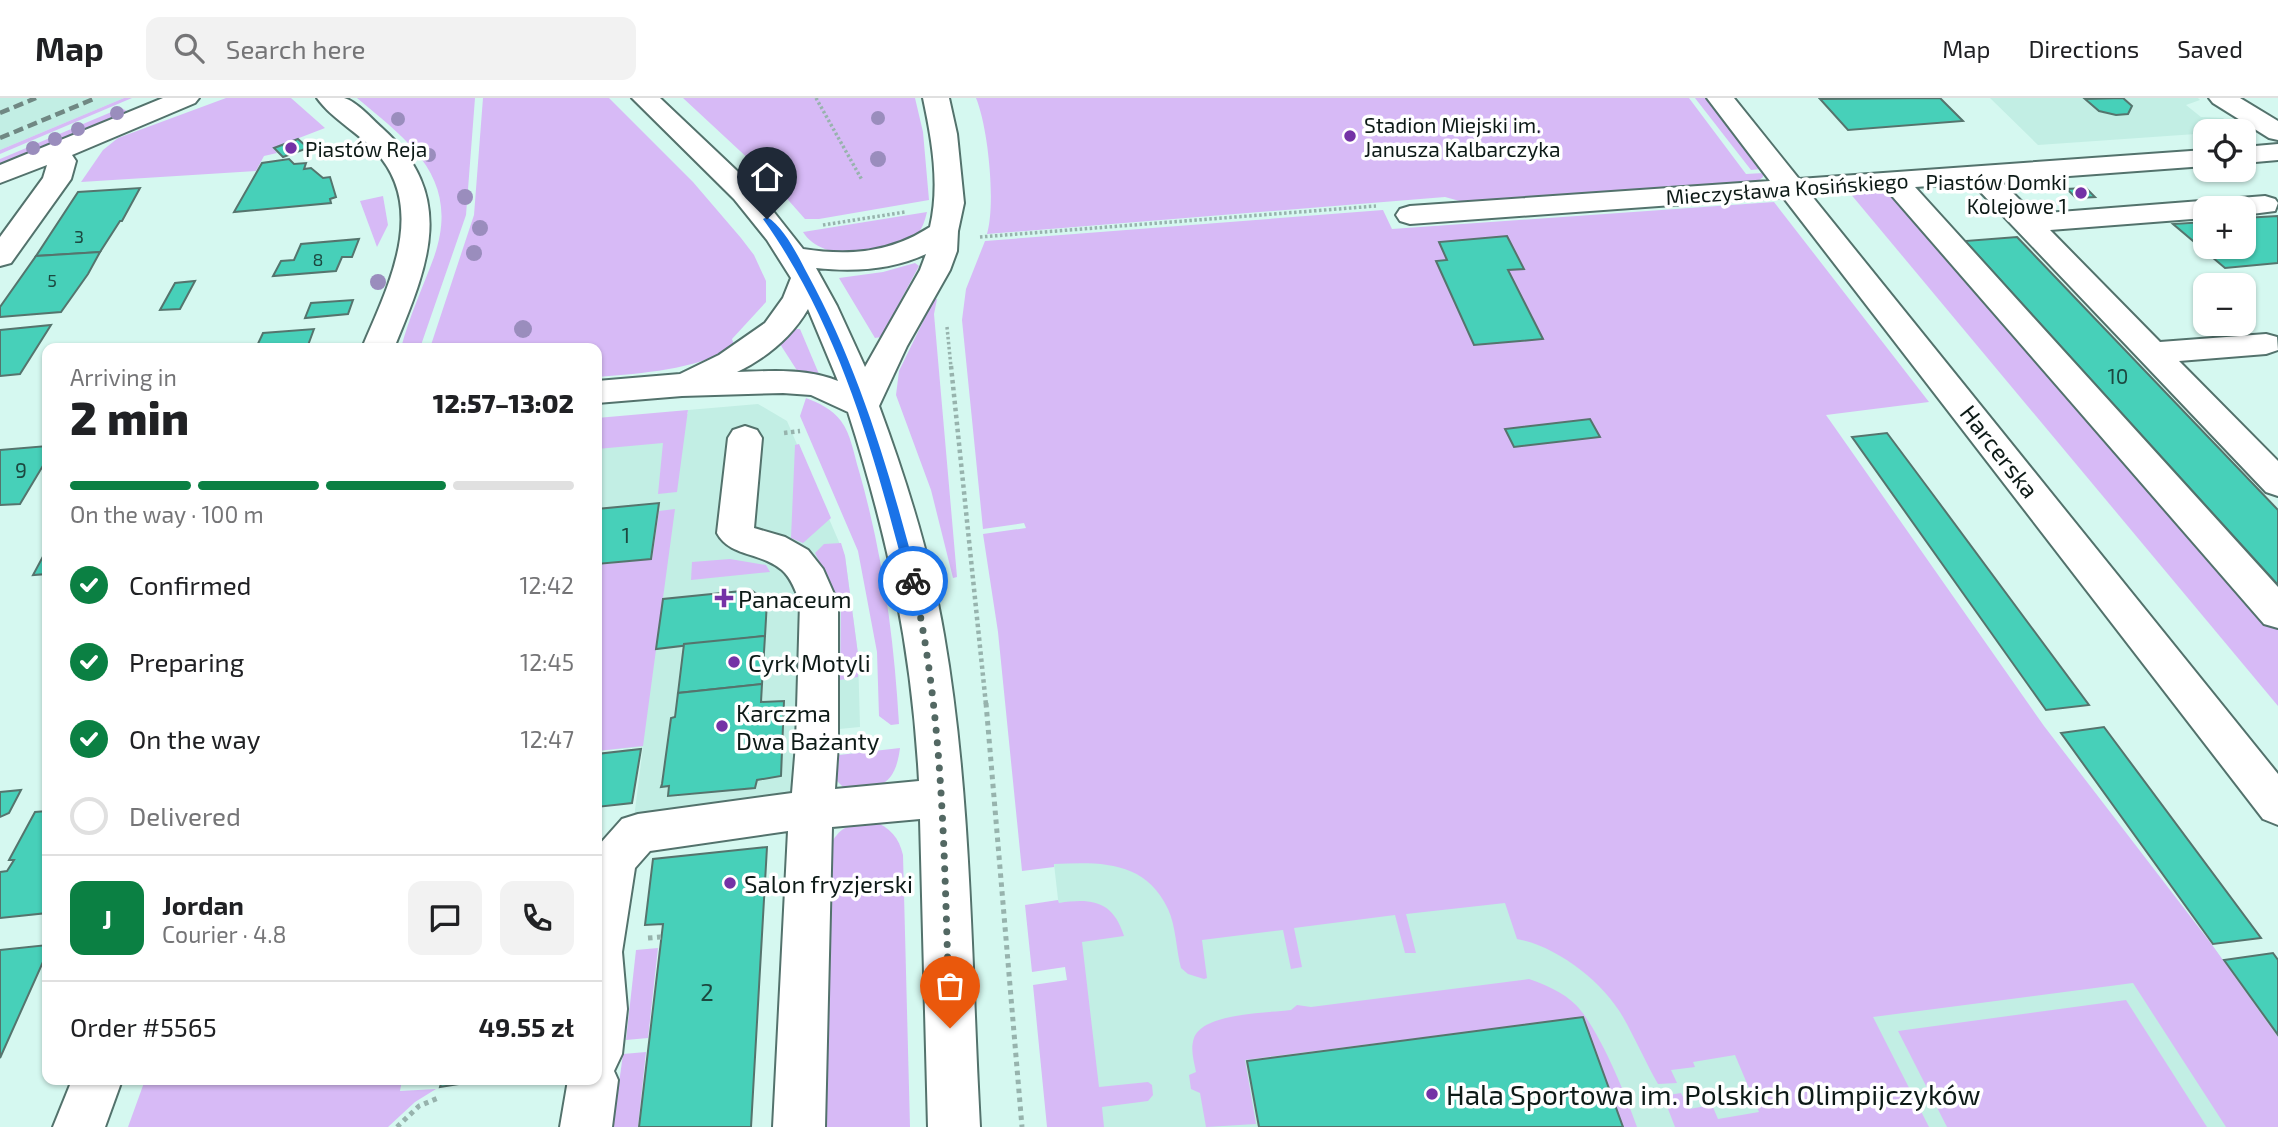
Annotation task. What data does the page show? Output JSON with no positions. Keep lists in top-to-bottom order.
{
  "streets": {
    "street": ["Mieczysława Kosińskiego", "Harcerska"]
  },
  "crossings": [
    ["Mieczysława Kosińskiego", "Harcerska"]
  ],
  "places": {
    "other": [
      "Stadion Miejski im. Janusza Kalbarczyka",
      "Piastów Reja",
      "Piastów Domki Kolejowe 1",
      "Cyrk Motyli",
      "Karczma Dwa Bażanty",
      "Salon fryzjerski",
      "Hala Sportowa im. Polskich Olimpijczyków"
    ],
    "health": ["Panaceum"]
  },
  "house_numbers": [
    "3",
    "8",
    "5",
    "10",
    "9",
    "1",
    "2"
  ],
  "page": {
    "header": "Map",
    "search": "Search here",
    "nav": ["Map", "Directions", "Saved"],
    "map_buttons": ["+", "−"],
    "heading": ["2 min", "Arriving in", "12:57–13:02"],
    "panel": [
      "Jordan",
      "Courier · 4.8",
      "Order #5565",
      "49.55 zł"
    ],
    "bar": "On the way · 100 m",
    "list": [
      ["Confirmed", "12:42"],
      ["Preparing", "12:45"],
      ["On the way", "12:47"],
      "Delivered"
    ],
    "round": "J"
  }
}
